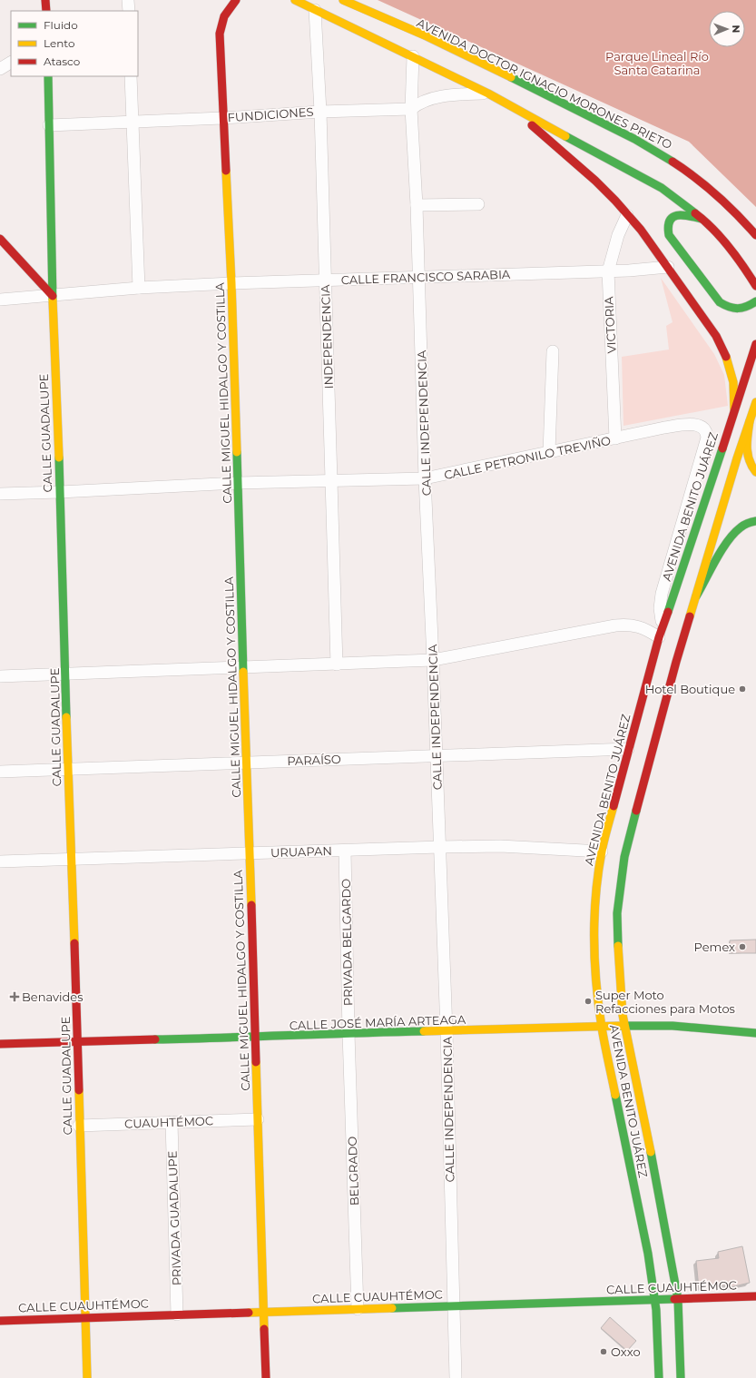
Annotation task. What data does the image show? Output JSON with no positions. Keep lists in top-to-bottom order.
{
  "streets": {
    "main road": [
      "AVENIDA DOCTOR IGNACIO MORONES PRIETO",
      "CALLE MIGUEL HIDALGO Y COSTILLA",
      "CALLE GUADALUPE",
      "AVENIDA BENITO JUÁREZ",
      "CALLE JOSÉ MARÍA ARTEAGA",
      "CALLE CUAUHTÉMOC"
    ],
    "street": [
      "FUNDICIONES",
      "CALLE FRANCISCO SARABIA",
      "VICTORIA",
      "INDEPENDENCIA",
      "CALLE INDEPENDENCIA",
      "CALLE PETRONILO TREVIÑO",
      "PARAÍSO",
      "URUAPAN",
      "PRIVADA BELGARDO",
      "CUAUHTÉMOC",
      "BELGRADO",
      "PRIVADA GUADALUPE"
    ]
  },
  "crossings": [
    ["FUNDICIONES", "INDEPENDENCIA"],
    ["FUNDICIONES", "CALLE MIGUEL HIDALGO Y COSTILLA"],
    ["FUNDICIONES", "CALLE INDEPENDENCIA"],
    ["FUNDICIONES", "CALLE GUADALUPE"],
    ["CALLE FRANCISCO SARABIA", "VICTORIA"],
    ["CALLE FRANCISCO SARABIA", "INDEPENDENCIA"],
    ["CALLE FRANCISCO SARABIA", "CALLE MIGUEL HIDALGO Y COSTILLA"],
    ["CALLE FRANCISCO SARABIA", "CALLE INDEPENDENCIA"],
    ["CALLE FRANCISCO SARABIA", "CALLE GUADALUPE"],
    ["VICTORIA", "CALLE PETRONILO TREVIÑO"],
    ["INDEPENDENCIA", "CALLE PETRONILO TREVIÑO"],
    ["CALLE MIGUEL HIDALGO Y COSTILLA", "CALLE PETRONILO TREVIÑO"],
    ["CALLE MIGUEL HIDALGO Y COSTILLA", "PARAÍSO"],
    ["CALLE MIGUEL HIDALGO Y COSTILLA", "URUAPAN"],
    ["CALLE MIGUEL HIDALGO Y COSTILLA", "CALLE JOSÉ MARÍA ARTEAGA"],
    ["CALLE MIGUEL HIDALGO Y COSTILLA", "CUAUHTÉMOC"],
    ["CALLE MIGUEL HIDALGO Y COSTILLA", "CALLE CUAUHTÉMOC"],
    ["CALLE INDEPENDENCIA", "CALLE PETRONILO TREVIÑO"],
    ["CALLE INDEPENDENCIA", "PARAÍSO"],
    ["CALLE INDEPENDENCIA", "URUAPAN"],
    ["CALLE INDEPENDENCIA", "CALLE JOSÉ MARÍA ARTEAGA"],
    ["CALLE INDEPENDENCIA", "CALLE CUAUHTÉMOC"],
    ["CALLE GUADALUPE", "CALLE PETRONILO TREVIÑO"],
    ["CALLE GUADALUPE", "PARAÍSO"],
    ["CALLE GUADALUPE", "URUAPAN"],
    ["CALLE GUADALUPE", "CALLE JOSÉ MARÍA ARTEAGA"],
    ["CALLE GUADALUPE", "CUAUHTÉMOC"],
    ["CALLE GUADALUPE", "CALLE CUAUHTÉMOC"],
    ["CALLE PETRONILO TREVIÑO", "AVENIDA BENITO JUÁREZ"],
    ["AVENIDA BENITO JUÁREZ", "PARAÍSO"],
    ["AVENIDA BENITO JUÁREZ", "URUAPAN"],
    ["AVENIDA BENITO JUÁREZ", "CALLE JOSÉ MARÍA ARTEAGA"],
    ["AVENIDA BENITO JUÁREZ", "CALLE CUAUHTÉMOC"],
    ["URUAPAN", "PRIVADA BELGARDO"],
    ["PRIVADA BELGARDO", "CALLE JOSÉ MARÍA ARTEAGA"],
    ["PRIVADA BELGARDO", "BELGRADO"],
    ["CALLE JOSÉ MARÍA ARTEAGA", "BELGRADO"],
    ["CUAUHTÉMOC", "PRIVADA GUADALUPE"],
    ["BELGRADO", "CALLE CUAUHTÉMOC"],
    ["PRIVADA GUADALUPE", "CALLE CUAUHTÉMOC"]
  ],
  "parks": ["Parque Lineal Río Santa Catarina"],
  "places": {
    "other": [
      "Hotel Boutique",
      "Pemex",
      "Super Moto Refacciones para Motos",
      "Oxxo"
    ],
    "health": ["Benavides"]
  },
  "legend": ["Fluido", "Lento", "Atasco"],
  "north": "right"
}
